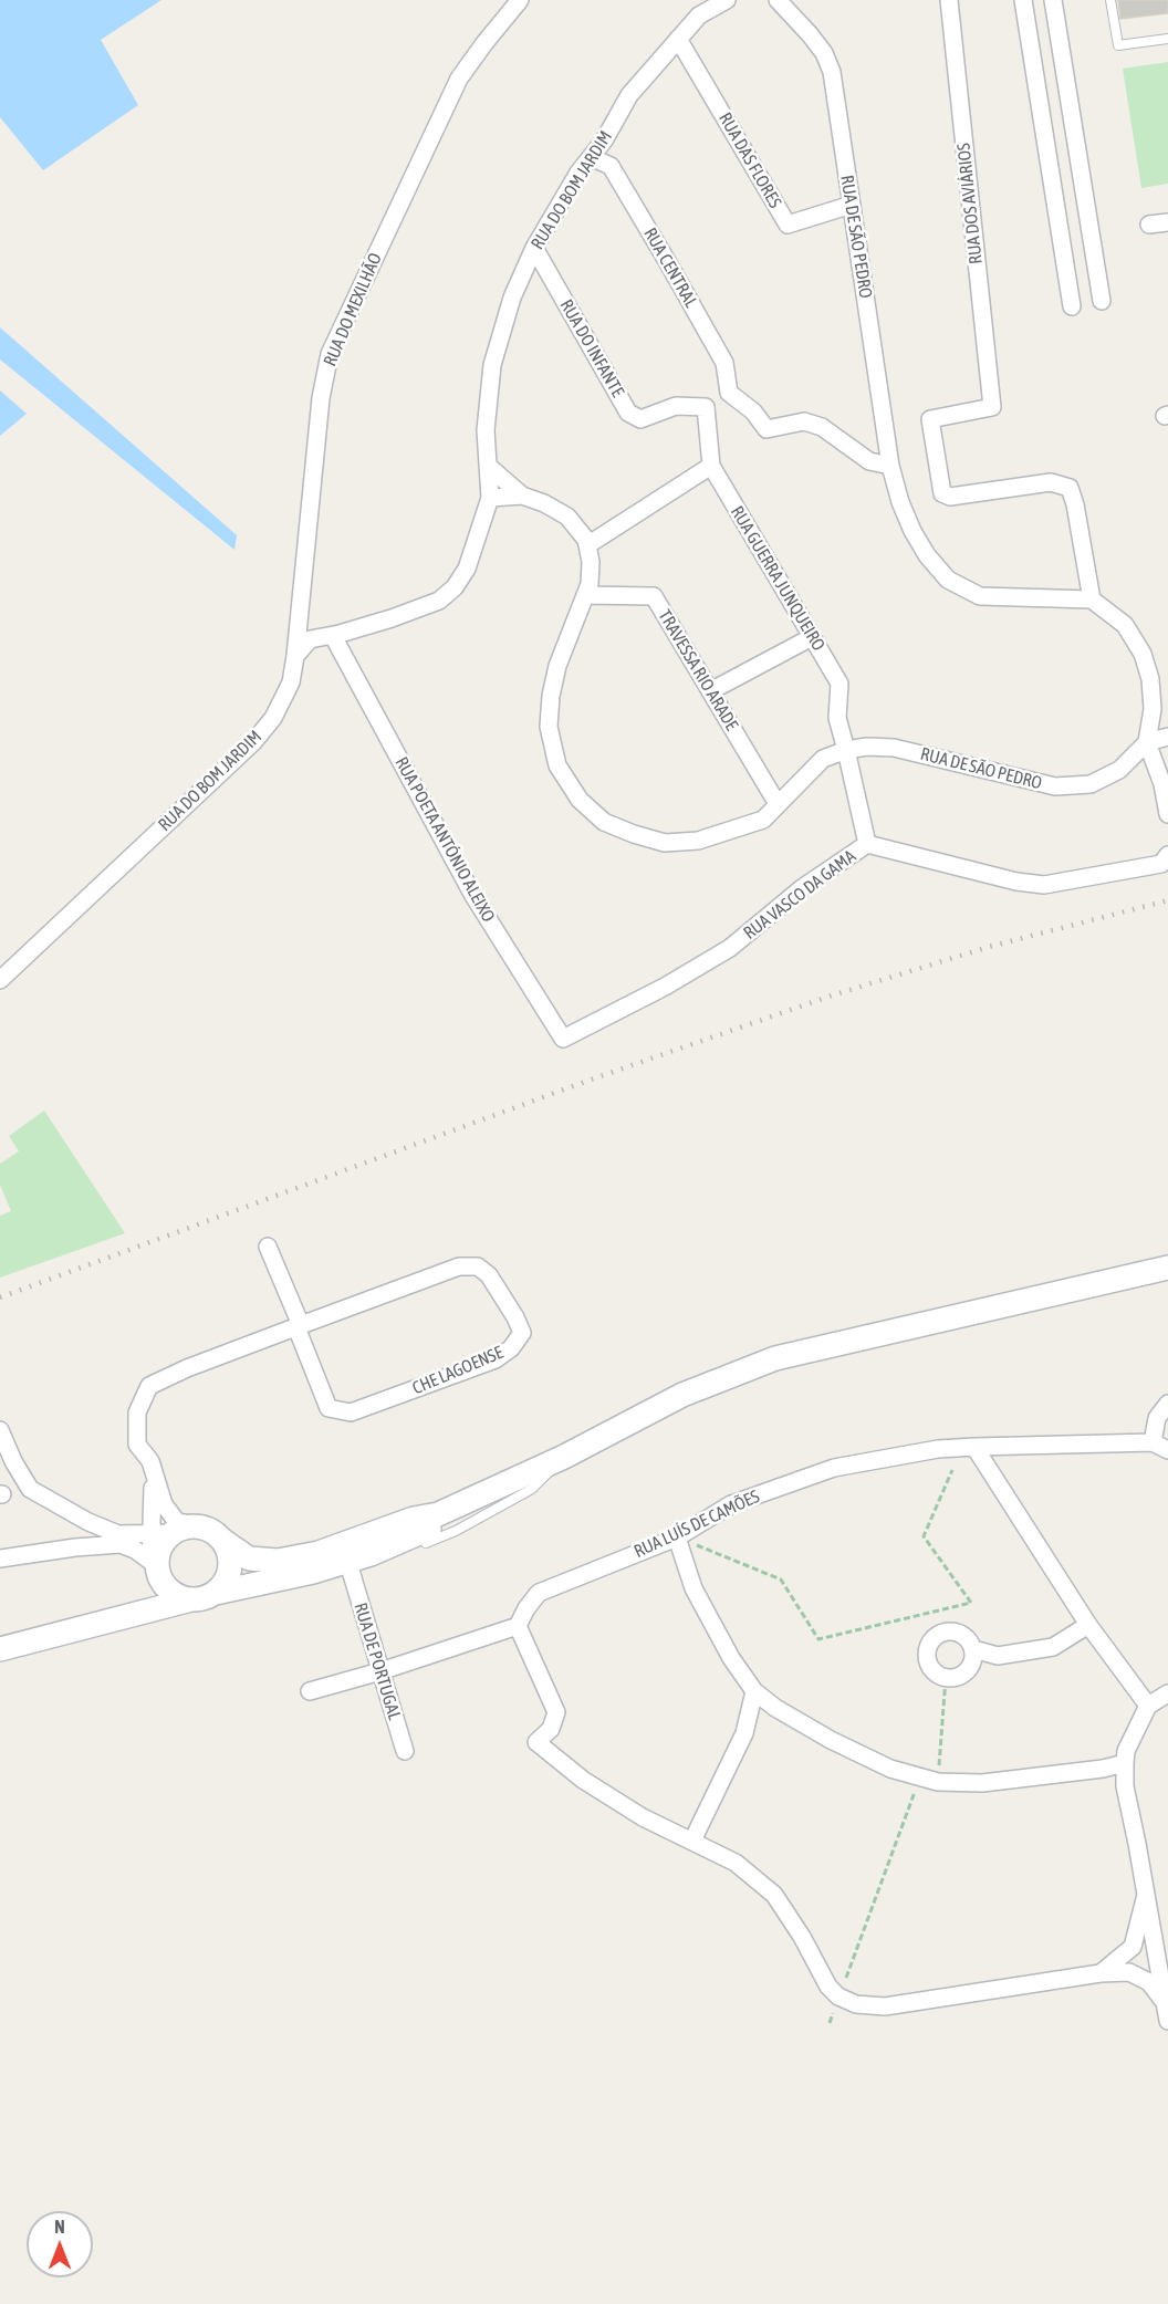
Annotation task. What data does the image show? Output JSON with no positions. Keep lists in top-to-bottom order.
{
  "streets": {
    "street": [
      "RUA DAS FLORES",
      "RUA DO BOM JARDIM",
      "RUA DOS AVIÁRIOS",
      "RUA DE SÃO PEDRO",
      "RUA CENTRAL",
      "RUA DO MEXILHÃO",
      "RUA DO INFANTE",
      "RUA GUERRA JUNQUEIRO",
      "TRAVESSA RIO ARADE",
      "RUA POETA ANTÓNIO ALEIXO",
      "RUA VASCO DA GAMA",
      "CHE LAGOENSE",
      "RUA LUÍS DE CAMÕES",
      "RUA DE PORTUGAL"
    ]
  },
  "crossings": [
    ["RUA DAS FLORES", "RUA DO BOM JARDIM"],
    ["RUA DAS FLORES", "RUA DE SÃO PEDRO"],
    ["RUA DO BOM JARDIM", "RUA CENTRAL"],
    ["RUA DO BOM JARDIM", "RUA DO MEXILHÃO"],
    ["RUA DO BOM JARDIM", "RUA DO INFANTE"],
    ["RUA DO BOM JARDIM", "RUA POETA ANTÓNIO ALEIXO"],
    ["RUA DOS AVIÁRIOS", "RUA DE SÃO PEDRO"],
    ["RUA DE SÃO PEDRO", "RUA GUERRA JUNQUEIRO"],
    ["RUA DE SÃO PEDRO", "TRAVESSA RIO ARADE"],
    ["RUA DO INFANTE", "RUA GUERRA JUNQUEIRO"],
    ["RUA GUERRA JUNQUEIRO", "RUA VASCO DA GAMA"],
    ["RUA POETA ANTÓNIO ALEIXO", "RUA VASCO DA GAMA"]
  ],
  "north": "top"
}
